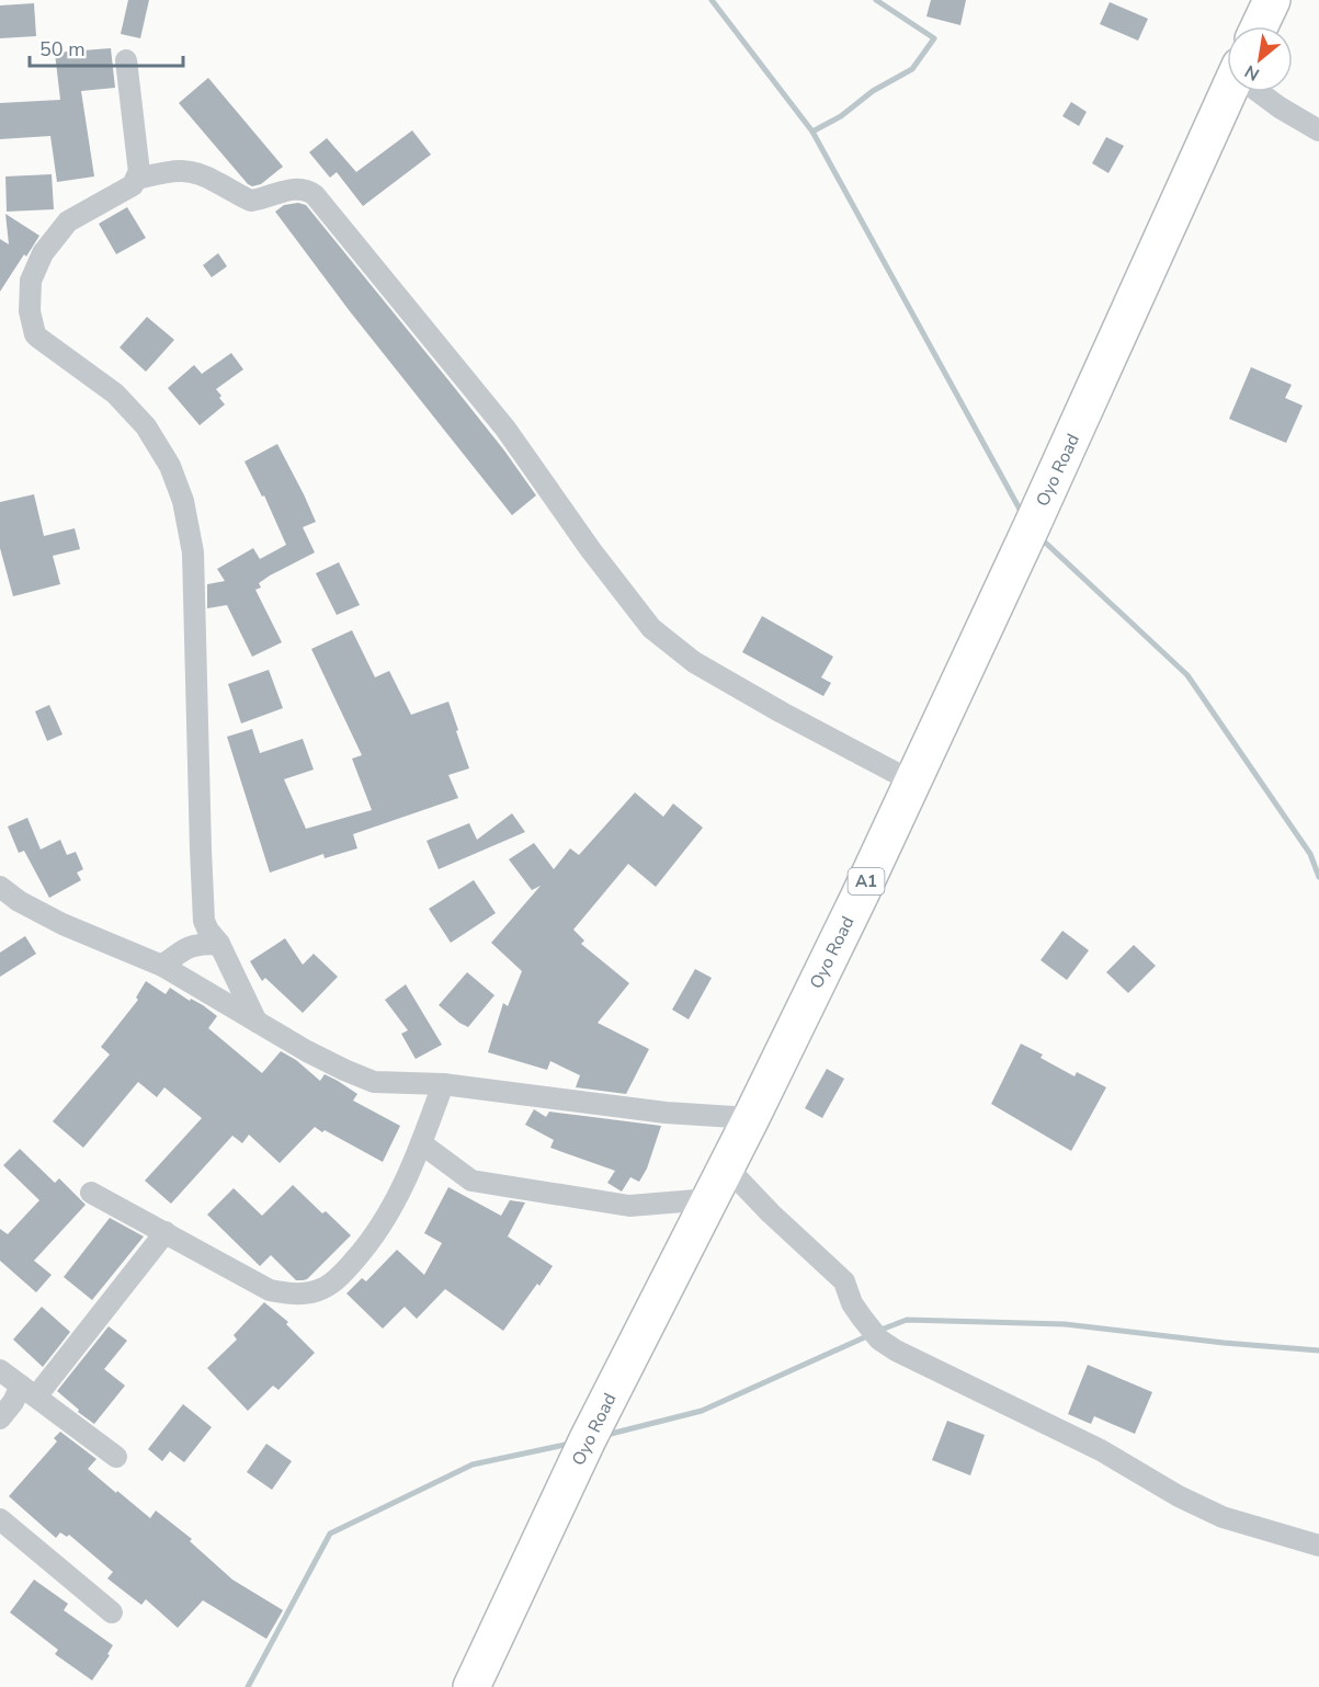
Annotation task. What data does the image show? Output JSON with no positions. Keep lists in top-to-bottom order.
{
  "streets": {
    "highway": ["Oyo Road", "A1"]
  },
  "scale_bar": "50 m",
  "north": "bottom left"
}
